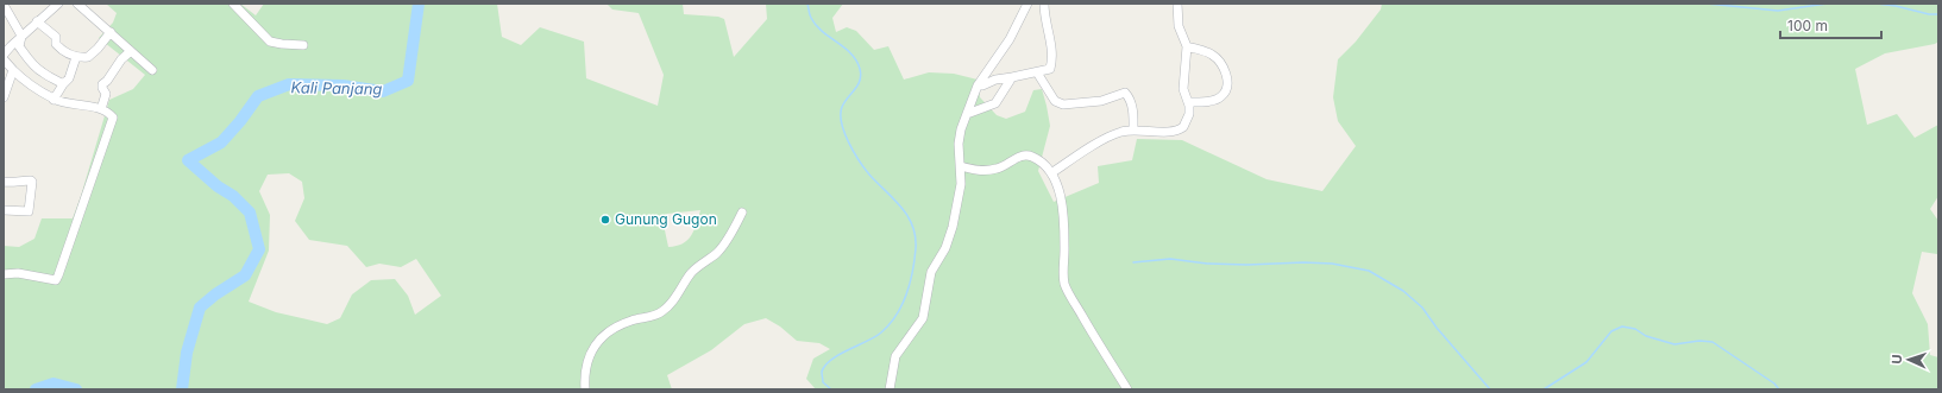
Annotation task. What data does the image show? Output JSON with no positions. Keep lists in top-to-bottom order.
{
  "water": ["Kali Panjang"],
  "places": ["Gunung Gugon"],
  "scale_bar": "100 m",
  "north": "left"
}
